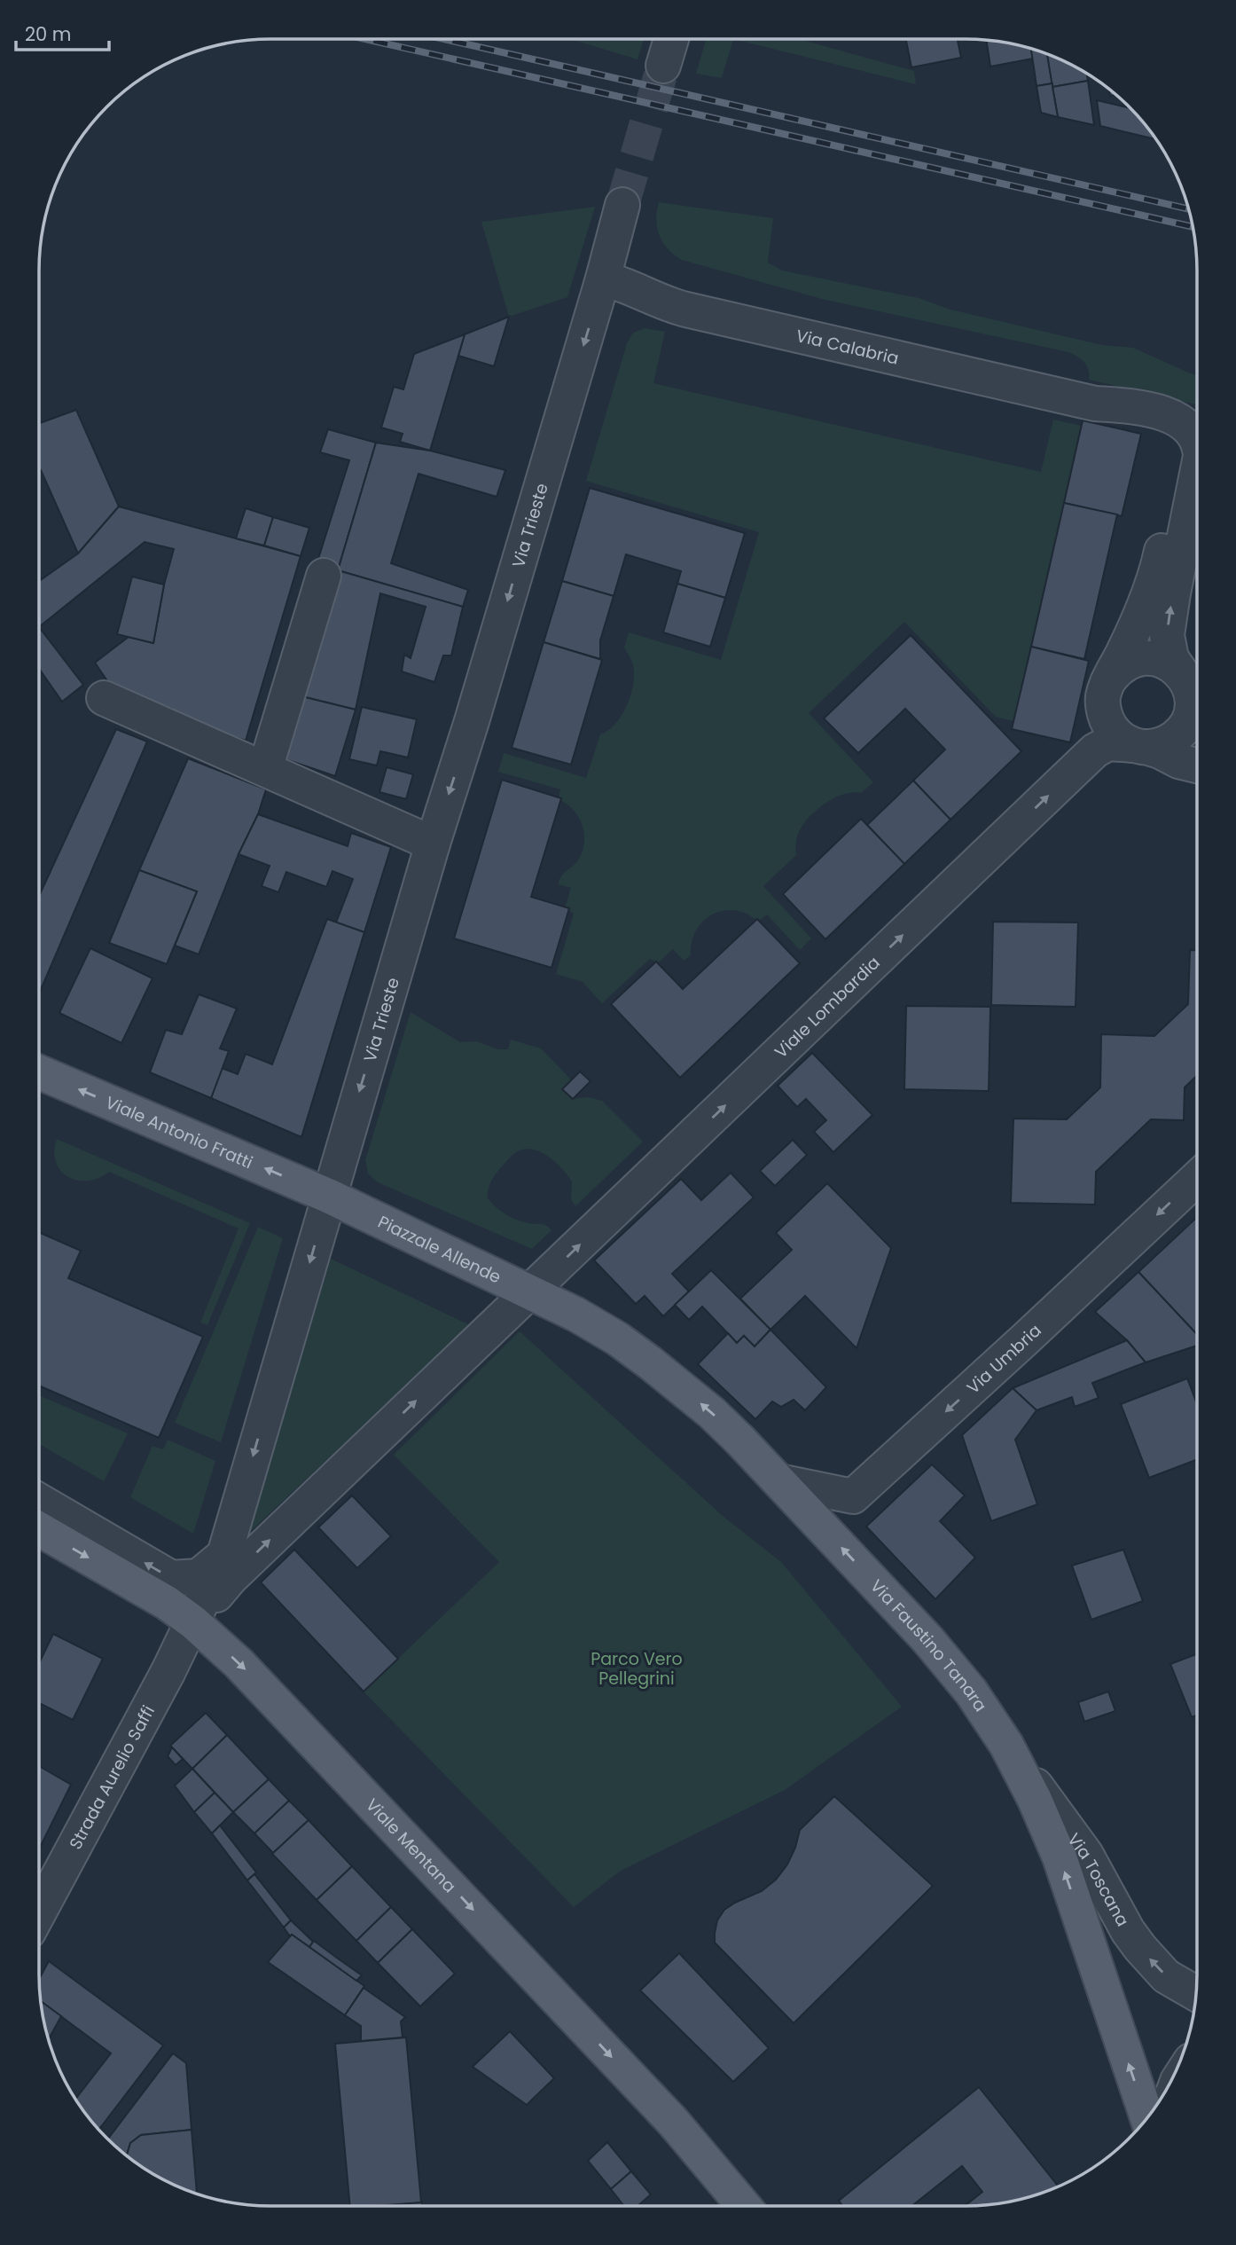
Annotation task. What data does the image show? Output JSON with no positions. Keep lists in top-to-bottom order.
{
  "streets": {
    "main road": [
      "Viale Antonio Fratti",
      "Piazzale Allende",
      "Via Faustino Tanara",
      "Viale Mentana"
    ],
    "street": [
      "Via Calabria",
      "Via Trieste",
      "Viale Lombardia",
      "Via Umbria",
      "Strada Aurelio Saffi",
      "Via Toscana"
    ]
  },
  "crossings": [
    ["Via Calabria", "Via Trieste"],
    ["Via Calabria", "Viale Lombardia"],
    ["Via Trieste", "Viale Antonio Fratti"],
    ["Via Trieste", "Piazzale Allende"],
    ["Viale Lombardia", "Piazzale Allende"],
    ["Viale Lombardia", "Via Faustino Tanara"],
    ["Viale Antonio Fratti", "Piazzale Allende"],
    ["Piazzale Allende", "Via Faustino Tanara"],
    ["Via Umbria", "Via Faustino Tanara"],
    ["Via Faustino Tanara", "Via Toscana"],
    ["Strada Aurelio Saffi", "Viale Mentana"]
  ],
  "one_way": [
    "Via Trieste",
    "Viale Lombardia",
    "Viale Antonio Fratti",
    "Via Umbria",
    "Via Faustino Tanara",
    "Viale Mentana",
    "Via Toscana"
  ],
  "parks": ["Parco Vero Pellegrini"],
  "scale_bar": "20 m"
}
